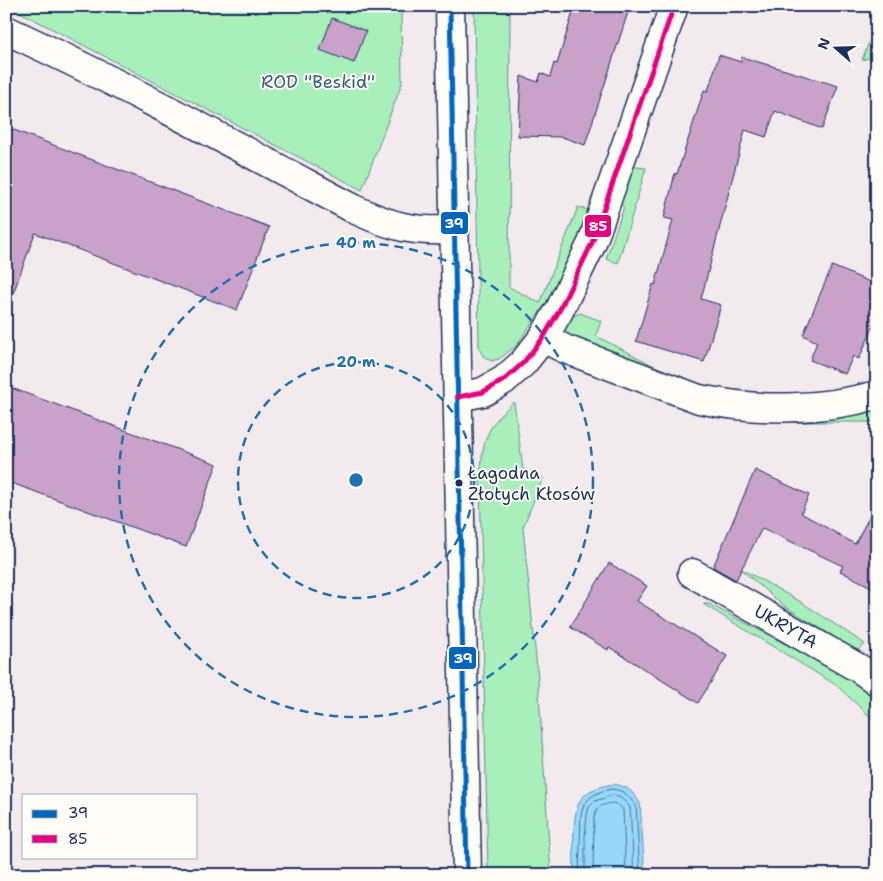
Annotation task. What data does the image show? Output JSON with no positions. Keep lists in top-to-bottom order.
{
  "streets": {
    "street": ["UKRYTA"]
  },
  "parks": ["ROD \"Beskid\""],
  "places": ["Łagodna Złotych Kłosów"],
  "lines": ["transit line 39", "transit line 85"],
  "legend": ["39", "85"],
  "north": "left",
  "rings": ["40 m", "20 m"]
}
